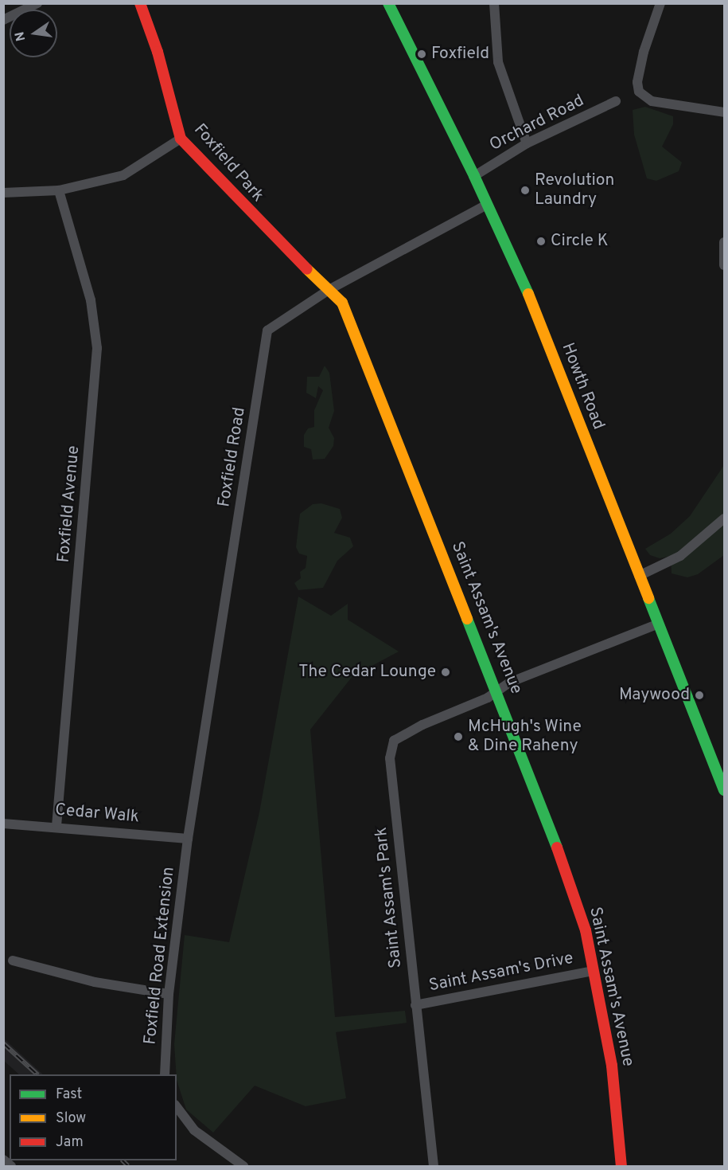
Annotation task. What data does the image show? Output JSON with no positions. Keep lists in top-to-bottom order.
{
  "streets": {
    "street": [
      "Orchard Road",
      "Foxfield Park",
      "Howth Road",
      "Foxfield Road",
      "Foxfield Avenue",
      "Saint Assam's Avenue",
      "Cedar Walk",
      "Saint Assam's Park",
      "Foxfield Road Extension",
      "Saint Assam's Drive"
    ]
  },
  "crossings": [
    ["Orchard Road", "Howth Road"],
    ["Foxfield Park", "Foxfield Road"],
    ["Foxfield Park", "Saint Assam's Avenue"],
    ["Howth Road", "Foxfield Road"],
    ["Howth Road", "Saint Assam's Park"],
    ["Foxfield Road", "Saint Assam's Avenue"],
    ["Foxfield Road", "Cedar Walk"],
    ["Foxfield Road", "Foxfield Road Extension"],
    ["Foxfield Avenue", "Cedar Walk"],
    ["Saint Assam's Avenue", "Saint Assam's Park"],
    ["Saint Assam's Avenue", "Saint Assam's Drive"],
    ["Cedar Walk", "Foxfield Road Extension"],
    ["Saint Assam's Park", "Saint Assam's Drive"]
  ],
  "places": [
    "Foxfield",
    "Revolution Laundry",
    "Circle K",
    "The Cedar Lounge",
    "Maywood",
    "McHugh's Wine & Dine Raheny"
  ],
  "legend": ["Fast", "Slow", "Jam"],
  "north": "left"
}
